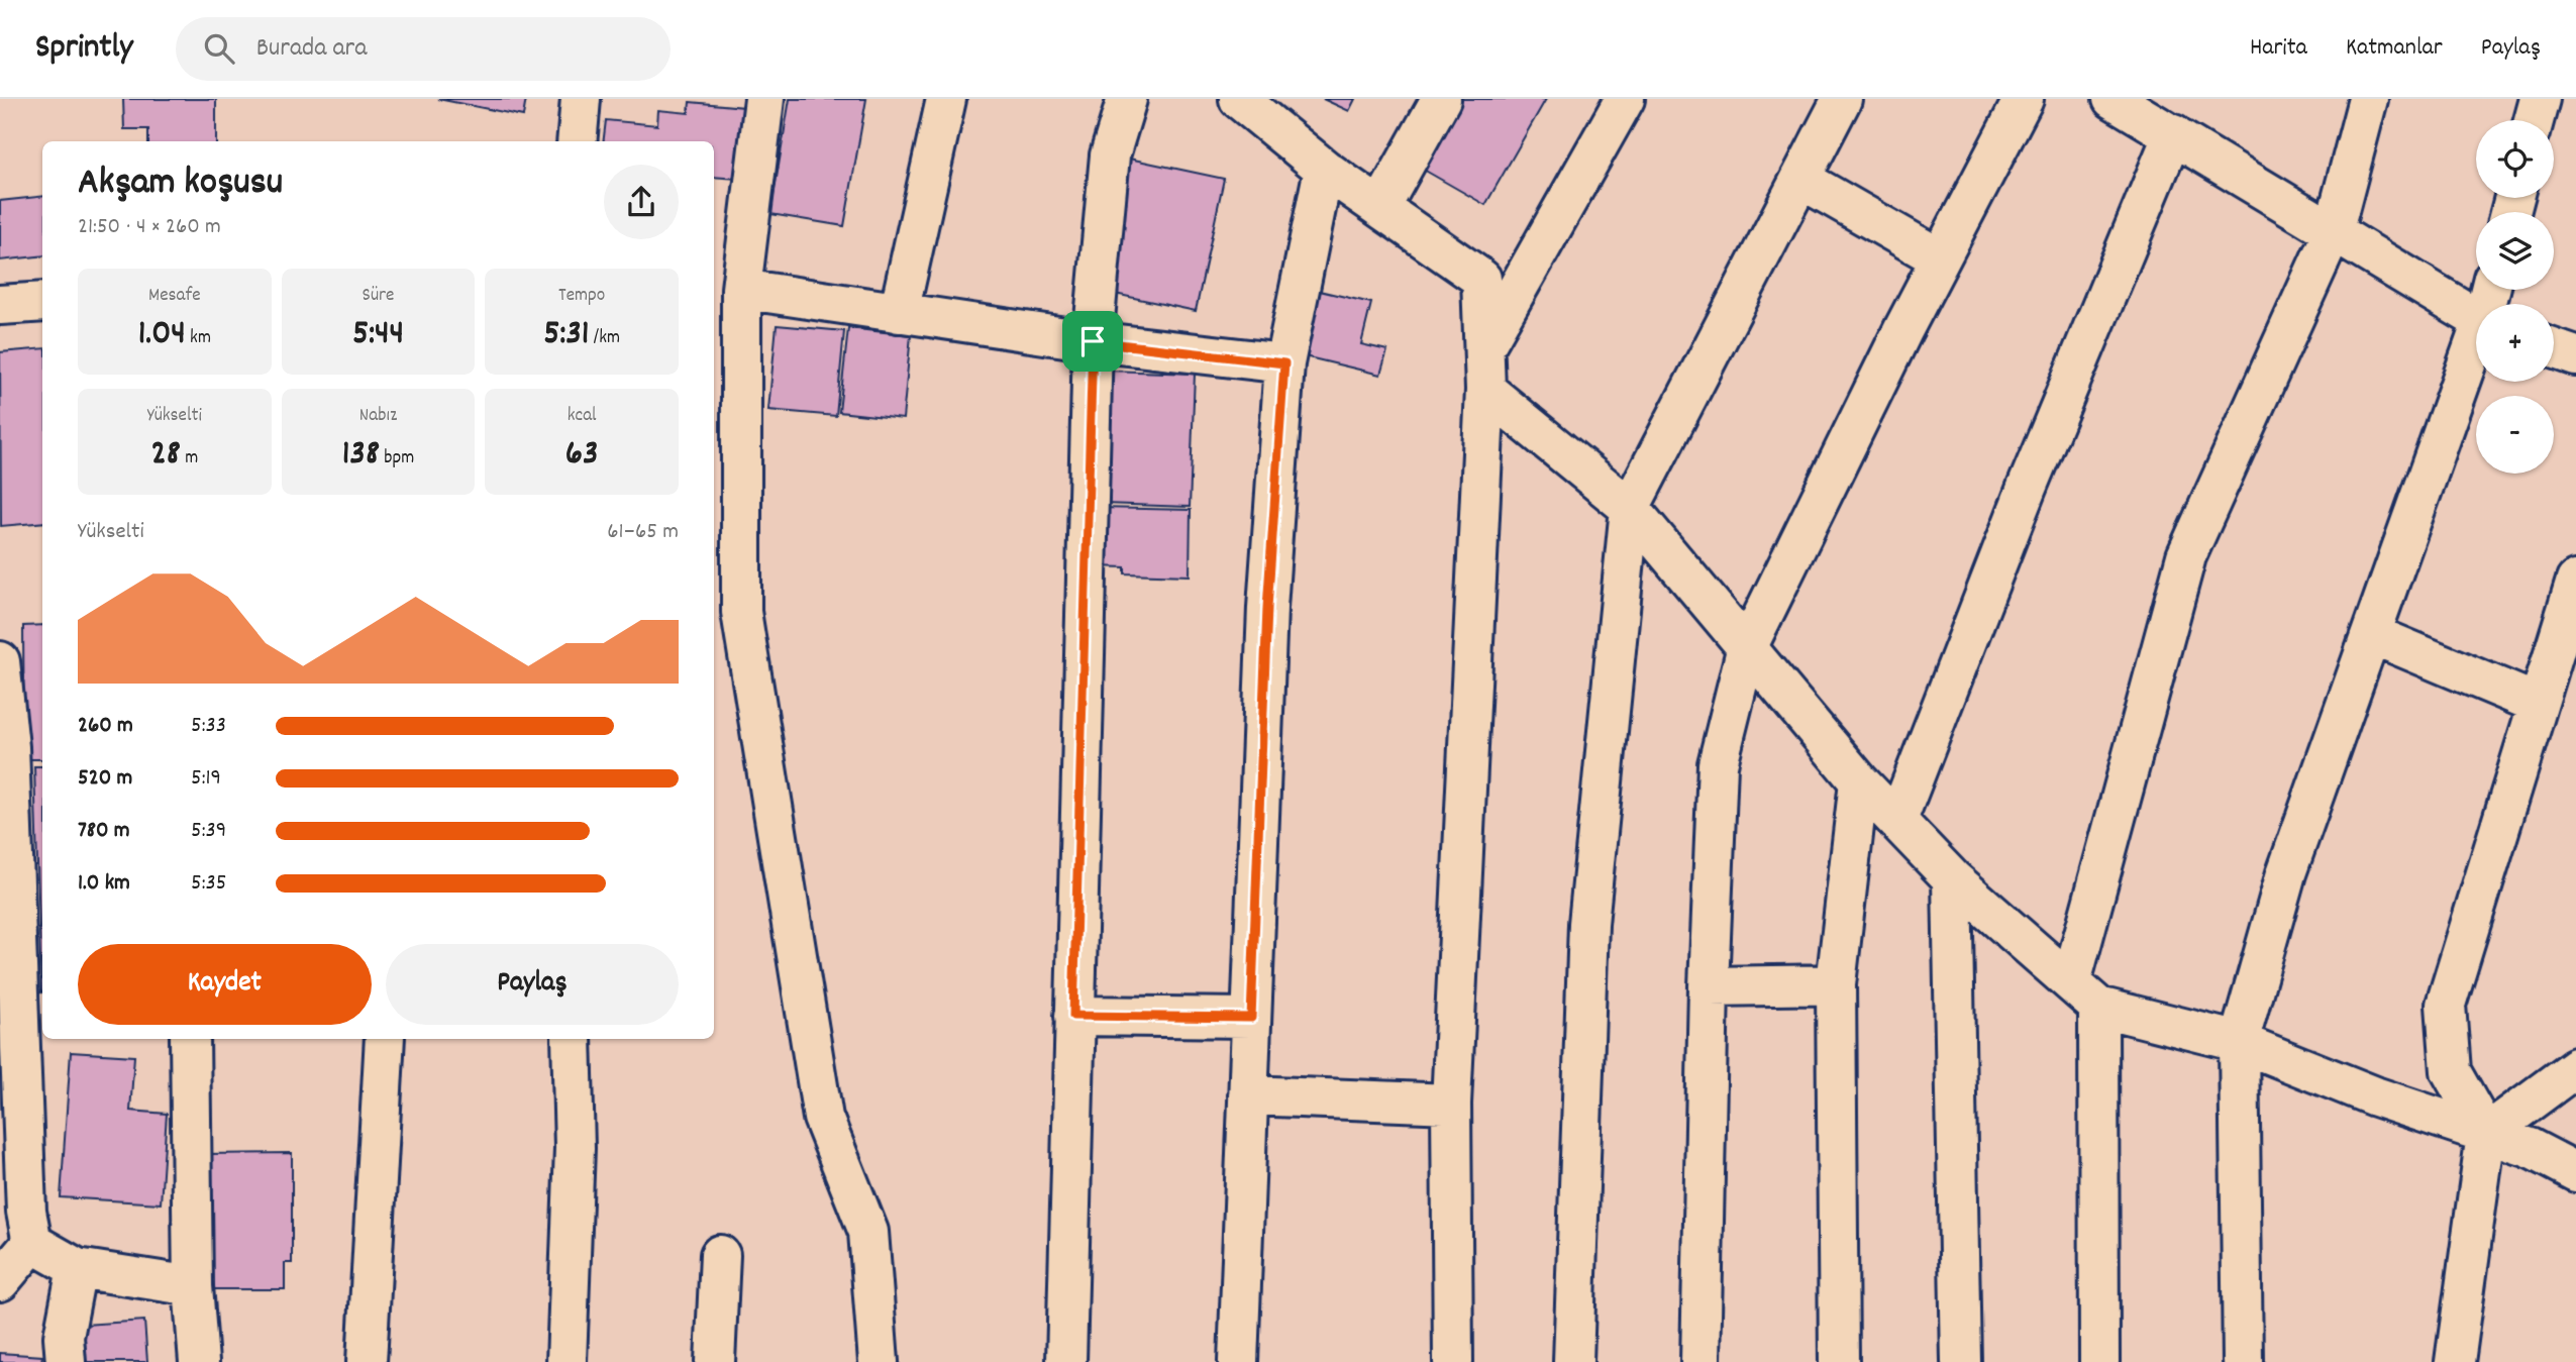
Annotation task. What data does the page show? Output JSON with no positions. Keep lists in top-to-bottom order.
{
  "page": {
    "header": "Sprintly",
    "search": "Burada ara",
    "nav": ["Harita", "Katmanlar", "Paylaş"],
    "map_buttons": ["+", "−"],
    "heading": ["Akşam koşusu", "21:50 · 4 × 260 m"],
    "stats": [
      ["Mesafe", "1.04 km"],
      ["Süre", "5:44"],
      ["Tempo", "5:31 /km"],
      ["Yükselti", "28 m"],
      ["Nabız", "138 bpm"],
      ["kcal", "63"]
    ],
    "chart": ["Yükselti", "61–65 m"],
    "list": [
      {
        "name": "260 m",
        "note": "5:33"
      },
      {
        "name": "520 m",
        "note": "5:19"
      },
      {
        "name": "780 m",
        "note": "5:39"
      },
      {
        "name": "1.0 km",
        "note": "5:35"
      }
    ],
    "buttons": ["Kaydet", "Paylaş"]
  }
}
